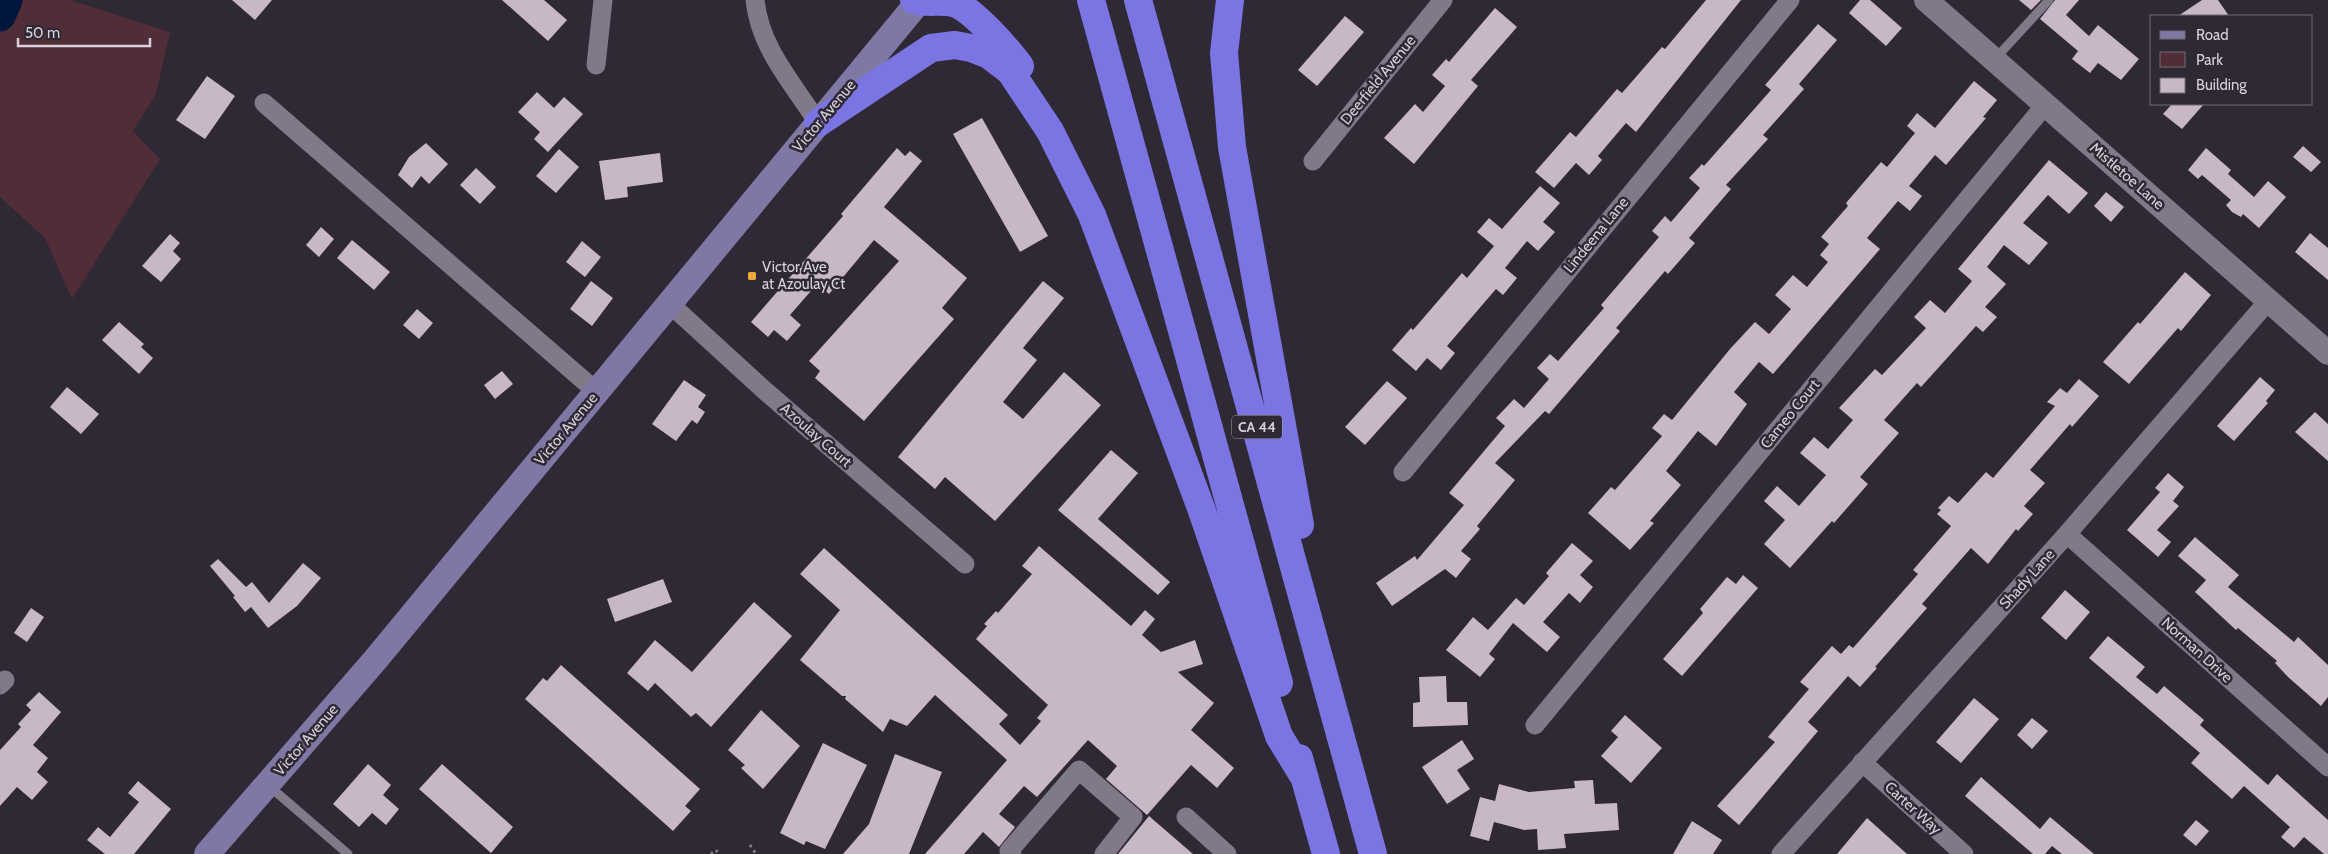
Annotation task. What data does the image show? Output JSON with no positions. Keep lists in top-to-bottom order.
{
  "streets": {
    "highway": ["CA 44"],
    "main road": ["Victor Avenue"],
    "street": [
      "Deerfield Avenue",
      "Mistletoe Lane",
      "Lindeena Lane",
      "Cameo Court",
      "Azoulay Court",
      "Shady Lane",
      "Norman Drive",
      "Carter Way"
    ]
  },
  "crossings": [
    ["Victor Avenue", "Azoulay Court"],
    ["Mistletoe Lane", "Cameo Court"],
    ["Mistletoe Lane", "Shady Lane"],
    ["Shady Lane", "Norman Drive"],
    ["Shady Lane", "Carter Way"]
  ],
  "places": {
    "transit": ["Victor Ave at Azoulay Ct"]
  },
  "legend": ["Road", "Park", "Building"],
  "scale_bar": "50 m"
}
